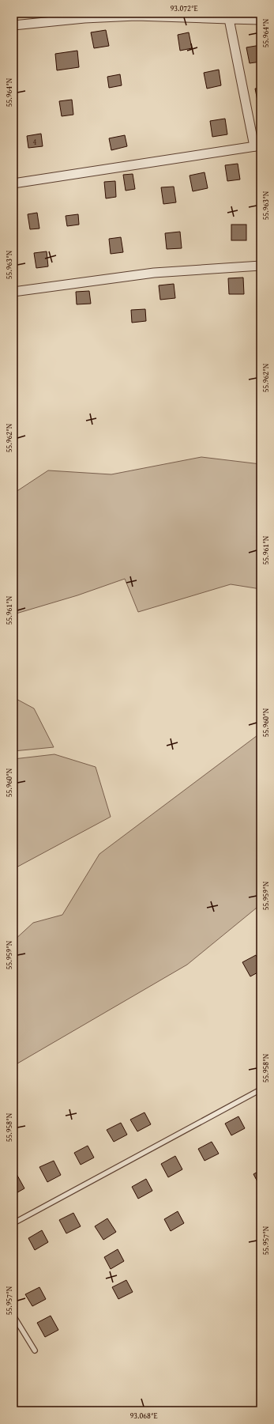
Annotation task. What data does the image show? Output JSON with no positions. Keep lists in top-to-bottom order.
{
  "house_numbers": ["4"],
  "coordinates": [
    "93.072°E",
    "55.964°N",
    "55.963°N",
    "55.962°N",
    "55.961°N",
    "55.960°N",
    "55.959°N",
    "55.958°N",
    "55.957°N",
    "93.068°E"
  ]
}
